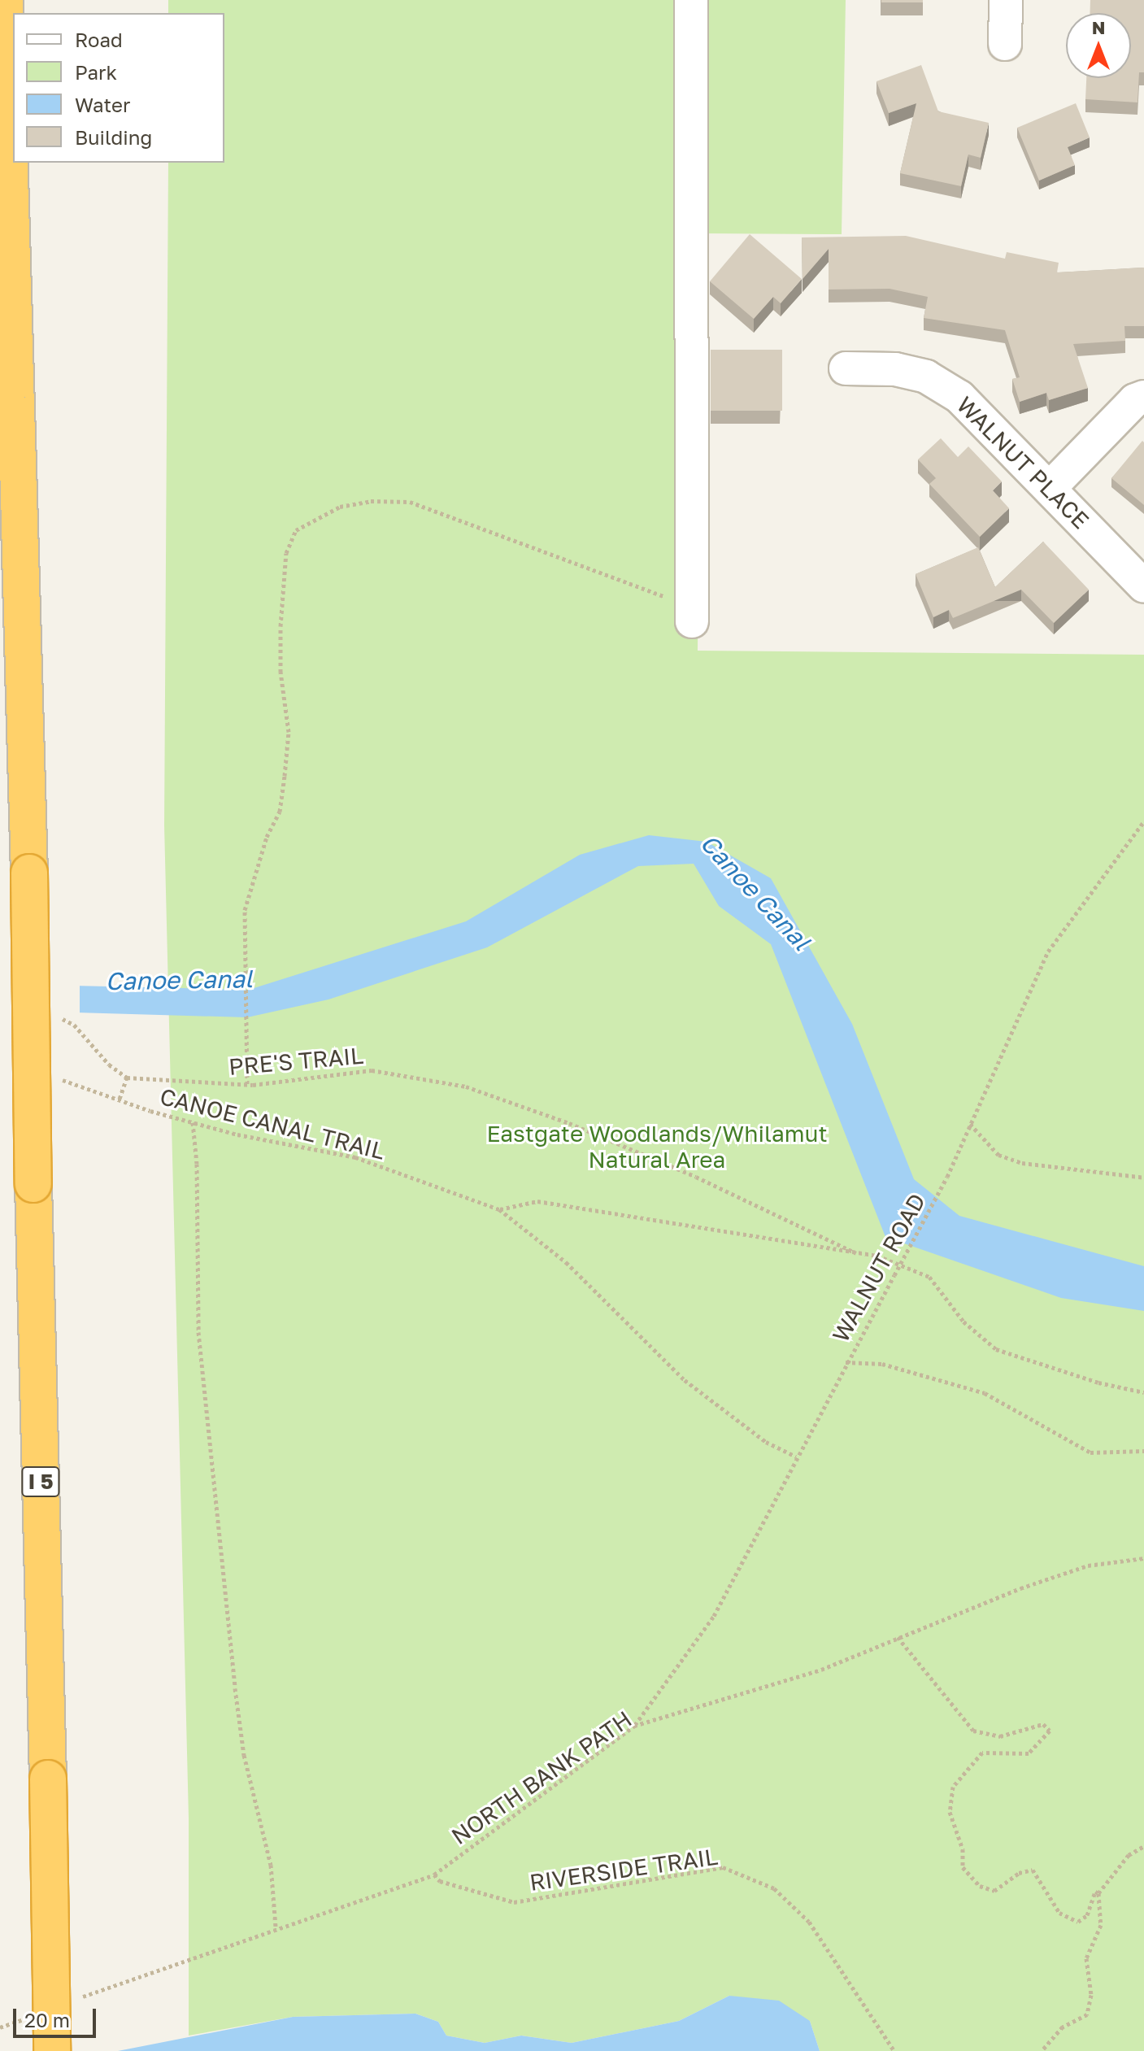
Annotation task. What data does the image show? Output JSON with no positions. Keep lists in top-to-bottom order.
{
  "streets": {
    "highway": ["I 5"],
    "street": ["WALNUT PLACE"],
    "path": [
      "PRE'S TRAIL",
      "CANOE CANAL TRAIL",
      "WALNUT ROAD",
      "NORTH BANK PATH",
      "RIVERSIDE TRAIL"
    ]
  },
  "crossings": [
    ["CANOE CANAL TRAIL", "WALNUT ROAD"],
    ["WALNUT ROAD", "NORTH BANK PATH"],
    ["NORTH BANK PATH", "RIVERSIDE TRAIL"]
  ],
  "water": ["Canoe Canal"],
  "parks": ["Eastgate Woodlands/Whilamut Natural Area"],
  "legend": [
    "Road",
    "Park",
    "Water",
    "Building"
  ],
  "scale_bar": "20 m",
  "north": "top"
}
